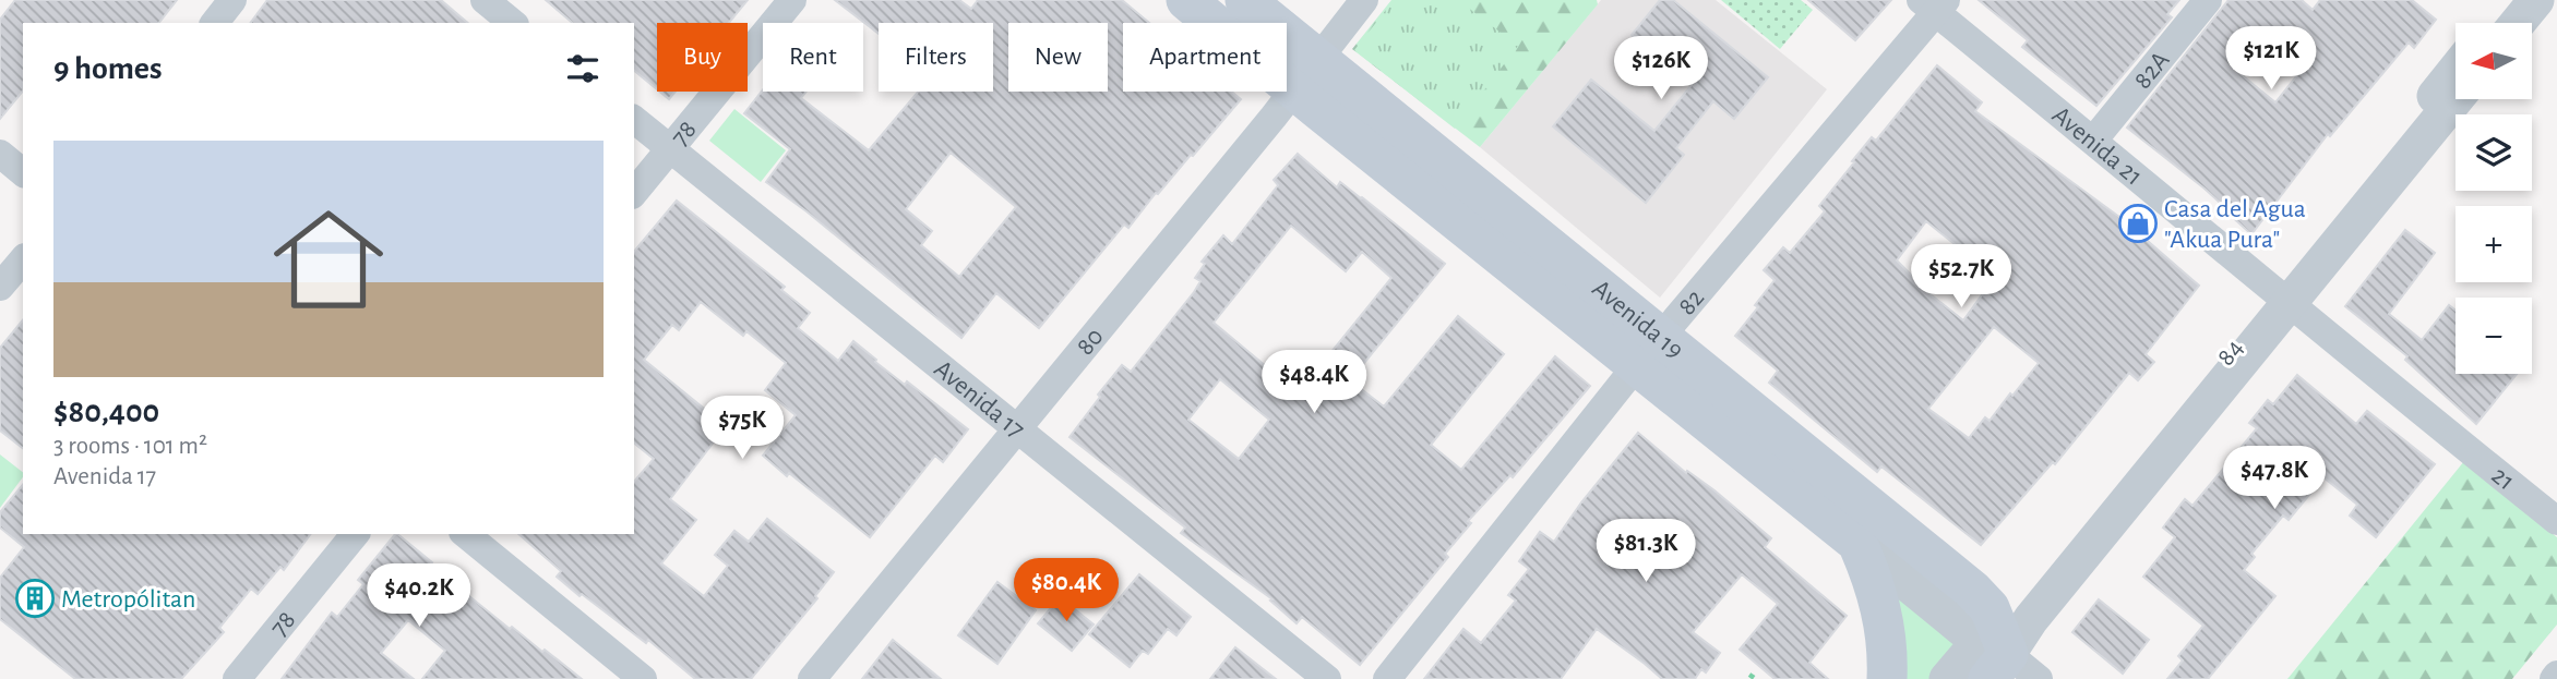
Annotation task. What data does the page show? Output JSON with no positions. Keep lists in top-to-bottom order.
{
  "streets": {
    "main road": ["Avenida 19"],
    "street": [
      "82A",
      "78",
      "Avenida 21",
      "82",
      "80",
      "84",
      "Avenida 17",
      "21"
    ]
  },
  "crossings": [
    ["82A", "Avenida 21"],
    ["78", "Avenida 17"],
    ["Avenida 21", "82"],
    ["Avenida 21", "84"],
    ["Avenida 21", "21"],
    ["82", "Avenida 19"],
    ["Avenida 19", "80"],
    ["Avenida 19", "84"],
    ["80", "Avenida 17"]
  ],
  "places": {
    "shop": ["Casa del Agua \"Akua Pura\""],
    "building": ["Metropólitan"]
  },
  "north": "left",
  "page": {
    "map_buttons": ["+", "−"],
    "chip": [
      "Buy",
      "Rent",
      "Filters",
      "New",
      "Apartment"
    ],
    "heading": "9 homes",
    "price": [
      "$121K",
      "$126K",
      "$52.7K",
      "$48.4K",
      "$75K",
      "$47.8K",
      "$81.3K",
      "$80.4K",
      "$40.2K"
    ],
    "list": [
      {
        "name": "$80,400",
        "note": "3 rooms · 101 m² · Avenida 17"
      }
    ]
  }
}
